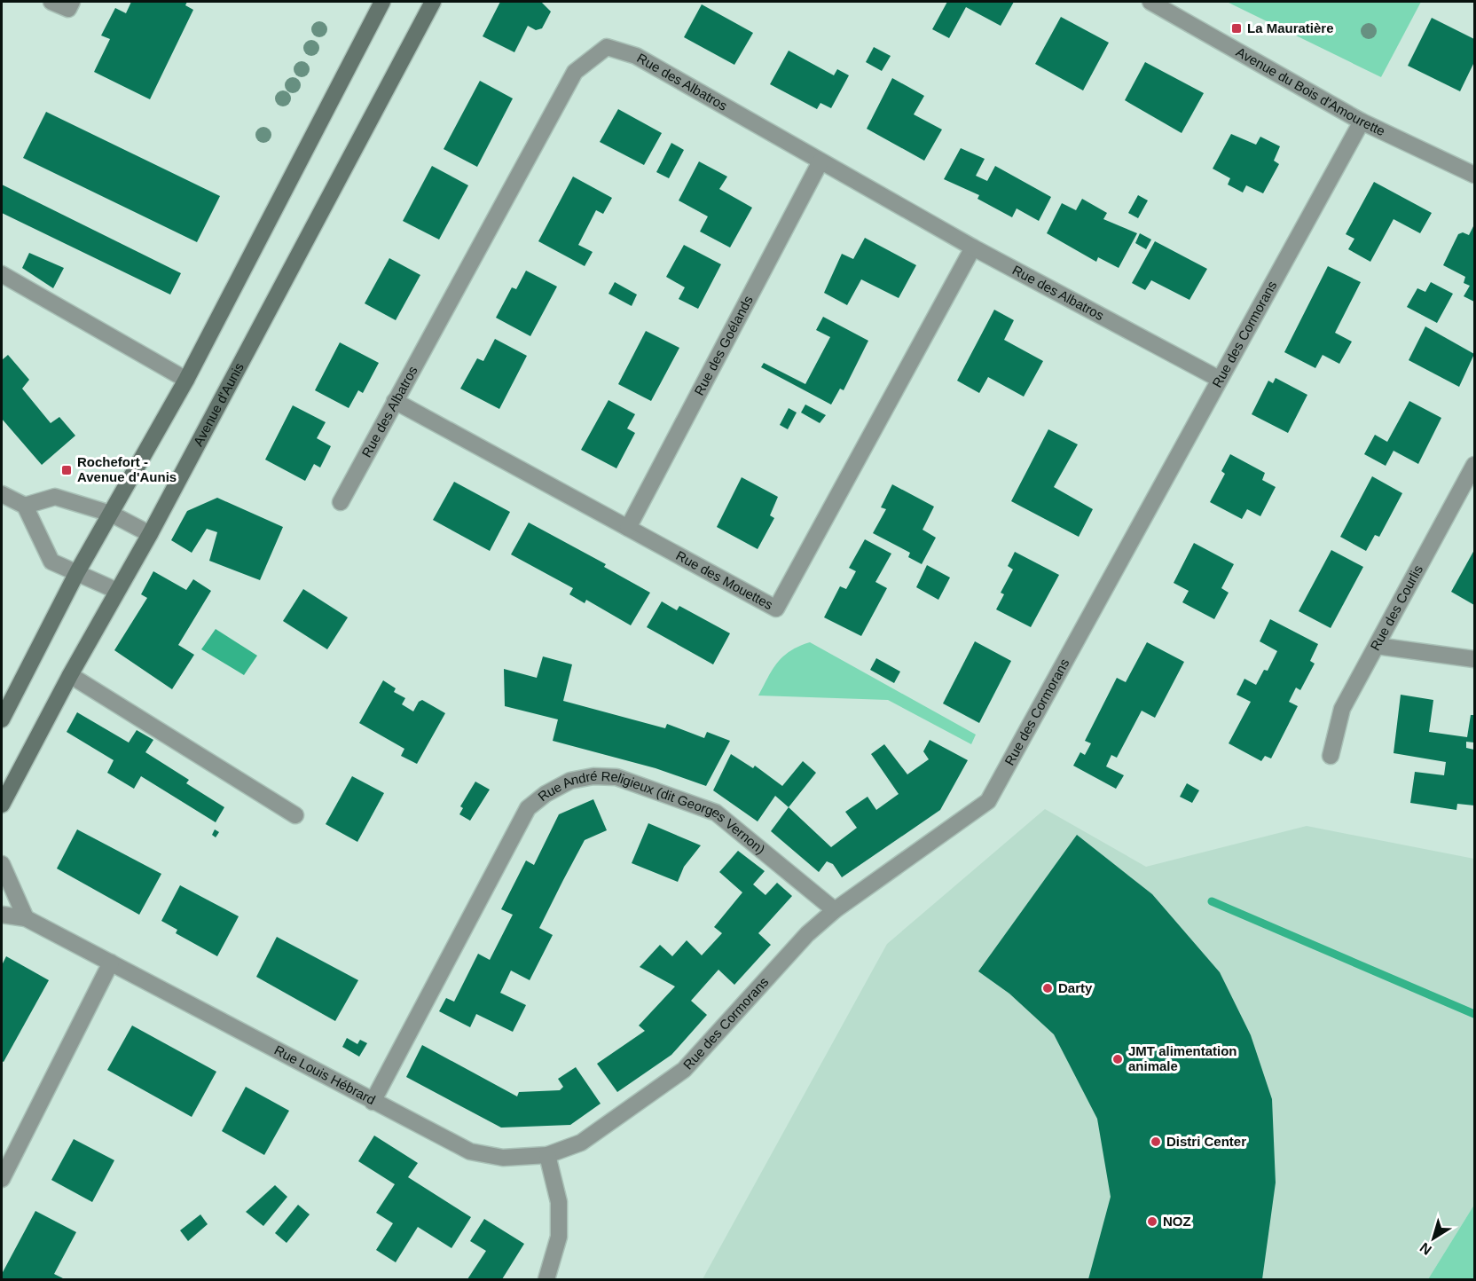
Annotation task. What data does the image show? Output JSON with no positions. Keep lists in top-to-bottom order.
{
  "streets": {
    "main road": ["Avenue d'Aunis"],
    "street": [
      "Rue des Albatros",
      "Avenue du Bois d'Amourette",
      "Rue des Cormorans",
      "Rue des Goélands",
      "Rue des Mouettes",
      "Rue des Courlis",
      "Rue André Religieux (dit Georges Vernon)",
      "Rue Louis Hébrard"
    ]
  },
  "crossings": [
    ["Rue des Albatros", "Rue des Cormorans"],
    ["Rue des Albatros", "Rue des Goélands"],
    ["Rue des Albatros", "Rue des Mouettes"],
    ["Avenue du Bois d'Amourette", "Rue des Cormorans"],
    ["Rue des Cormorans", "Rue André Religieux (dit Georges Vernon)"],
    ["Rue des Cormorans", "Rue Louis Hébrard"],
    ["Rue des Goélands", "Rue des Mouettes"],
    ["Rue André Religieux (dit Georges Vernon)", "Rue Louis Hébrard"]
  ],
  "places": {
    "transit": ["La Mauratière", "Rochefort - Avenue d'Aunis"],
    "other": [
      "Darty",
      "JMT alimentation animale",
      "Distri Center",
      "NOZ"
    ]
  },
  "north": "bottom left"
}
